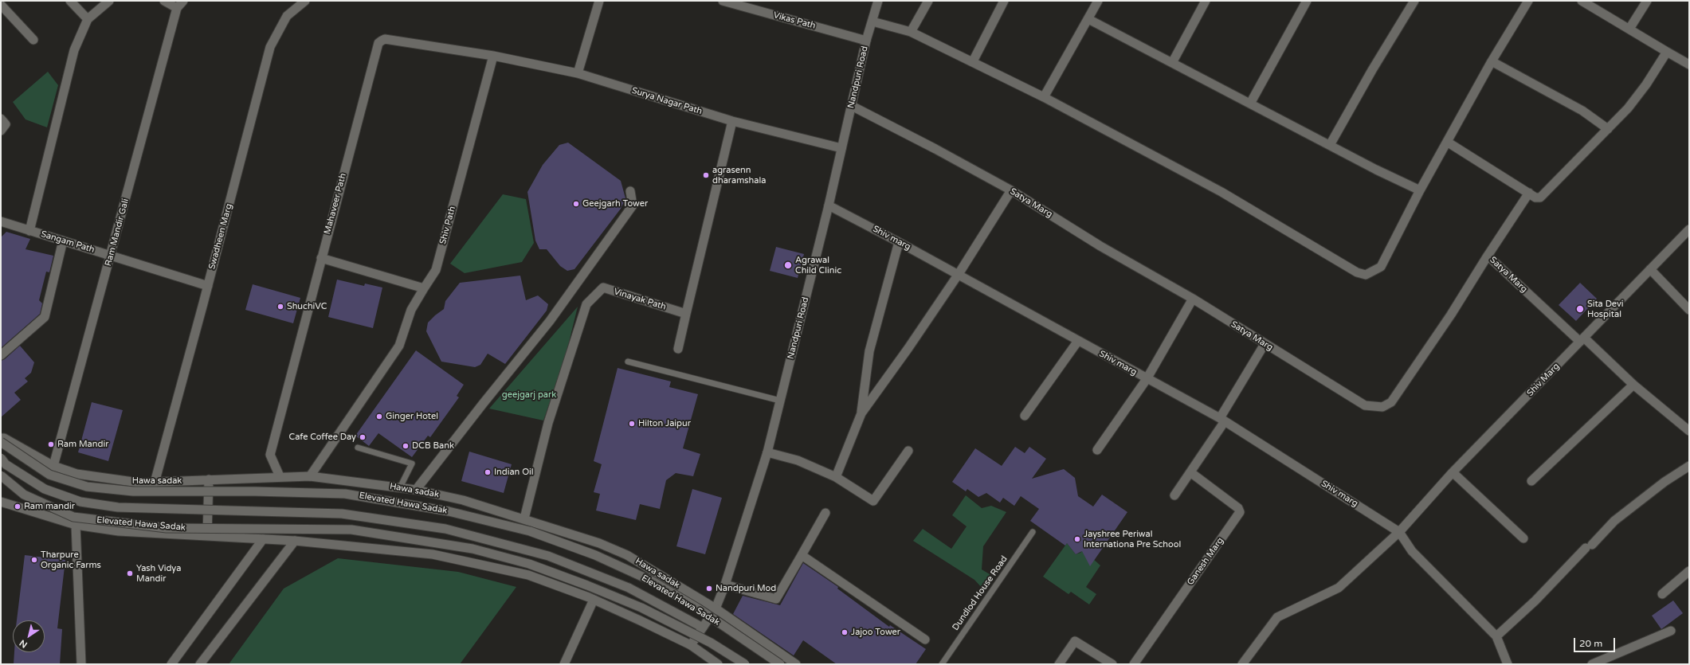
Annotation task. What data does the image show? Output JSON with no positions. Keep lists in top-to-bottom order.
{
  "streets": {
    "street": [
      "Vikas Path",
      "Nandpuri Road",
      "Surya Nagar Path",
      "Satya Marg",
      "Mahaveer Path",
      "Shiv Path",
      "Ram Mandir Gali",
      "Swadheen Marg",
      "Shiv marg",
      "Sangam Path",
      "Vinayak Path",
      "Shiv Marg",
      "Hawa sadak",
      "Elevated Hawa Sadak",
      "Ganesh Marg"
    ],
    "lane": ["Dundlod House Road"]
  },
  "crossings": [
    ["Vikas Path", "Nandpuri Road"],
    ["Nandpuri Road", "Surya Nagar Path"],
    ["Nandpuri Road", "Satya Marg"],
    ["Nandpuri Road", "Shiv marg"],
    ["Nandpuri Road", "Hawa sadak"],
    ["Surya Nagar Path", "Mahaveer Path"],
    ["Surya Nagar Path", "Shiv Path"],
    ["Satya Marg", "Shiv Marg"],
    ["Mahaveer Path", "Shiv Path"],
    ["Mahaveer Path", "Hawa sadak"],
    ["Shiv Path", "Hawa sadak"],
    ["Ram Mandir Gali", "Sangam Path"],
    ["Ram Mandir Gali", "Hawa sadak"],
    ["Swadheen Marg", "Sangam Path"],
    ["Swadheen Marg", "Hawa sadak"],
    ["Shiv marg", "Shiv Marg"],
    ["Vinayak Path", "Hawa sadak"],
    ["Hawa sadak", "Elevated Hawa Sadak"]
  ],
  "parks": ["geejgarj park"],
  "places": [
    "agrasenn dharamshala",
    "Geejgarh Tower",
    "Agrawal Child Clinic",
    "ShuchiVC",
    "Sita Devi Hospital",
    "Ginger Hotel",
    "Hilton Jaipur",
    "Cafe Coffee Day",
    "Ram Mandir",
    "DCB Bank",
    "Indian Oil",
    "Ram mandir",
    "Jayshree Periwal Internationa Pre School",
    "Tharpure Organic Farms",
    "Yash Vidya Mandir",
    "Nandpuri Mod",
    "Jajoo Tower"
  ],
  "scale_bar": "20 m",
  "north": "bottom left"
}
